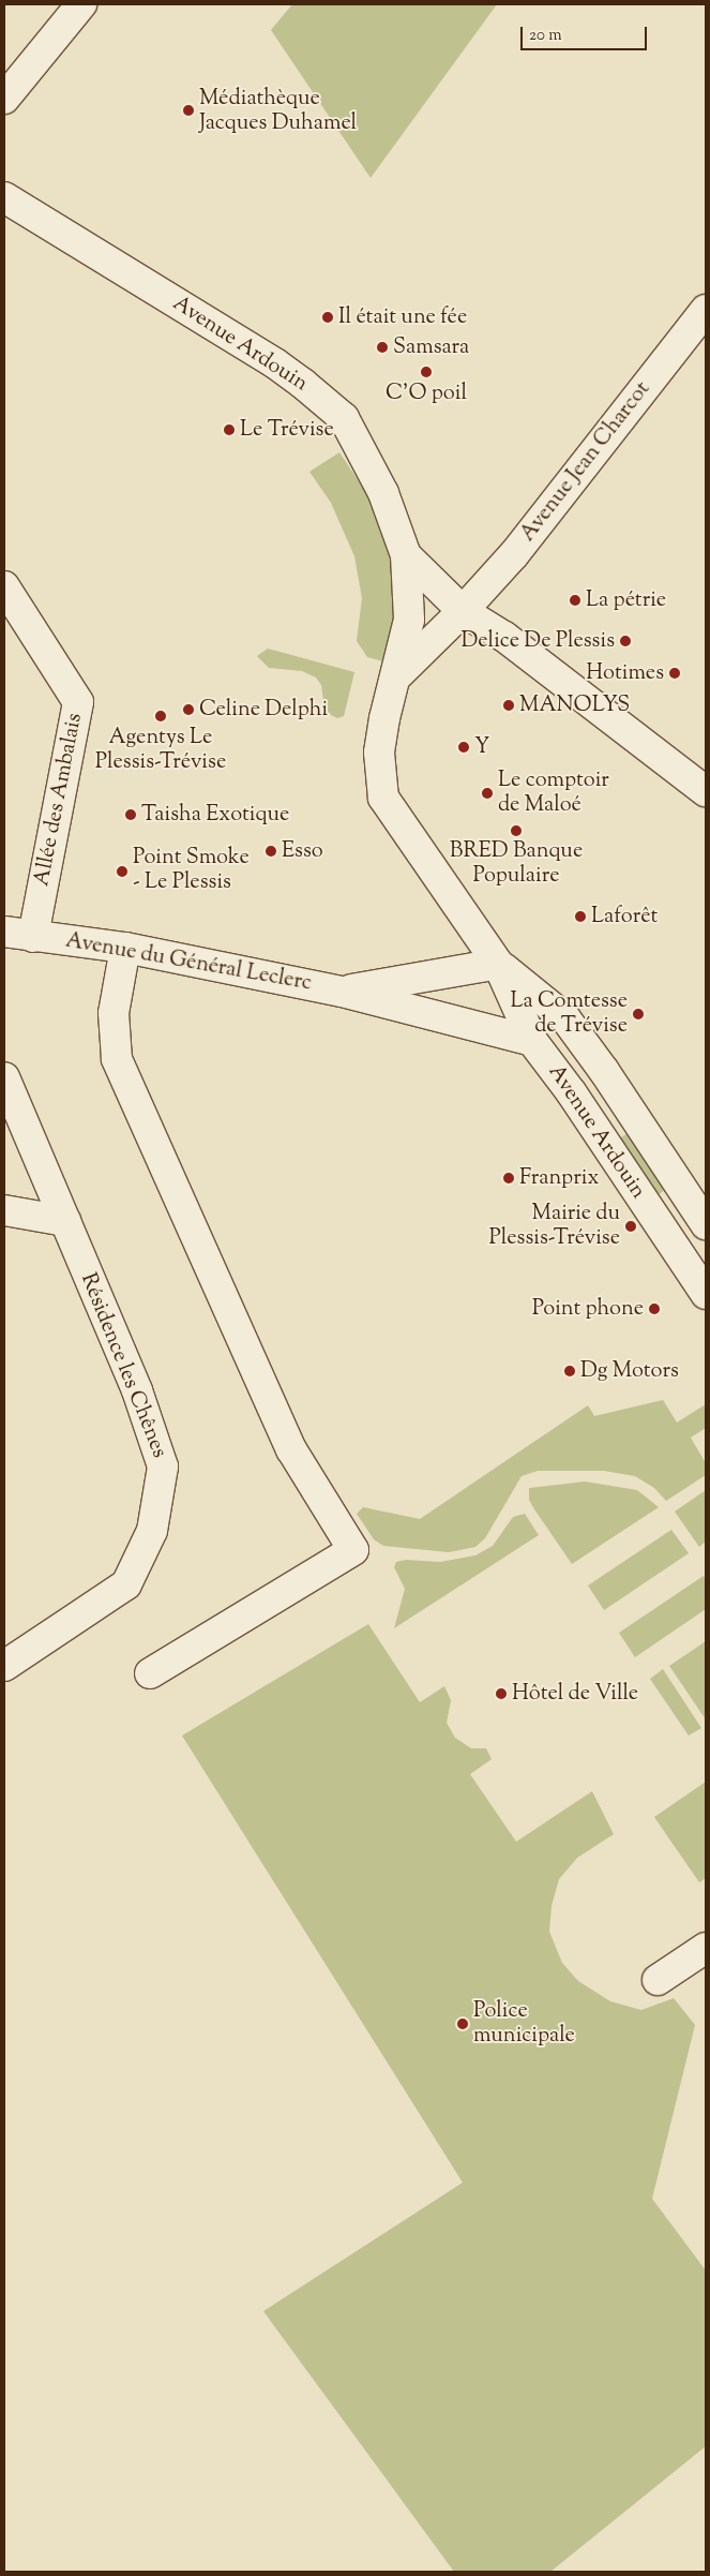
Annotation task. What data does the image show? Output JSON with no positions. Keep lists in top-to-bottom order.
{
  "streets": {
    "street": [
      "Avenue Ardouin",
      "Avenue Jean Charcot",
      "Allée des Ambalais",
      "Avenue du Général Leclerc",
      "Résidence les Chênes"
    ]
  },
  "crossings": [
    ["Avenue Ardouin", "Avenue Jean Charcot"],
    ["Avenue Ardouin", "Avenue du Général Leclerc"],
    ["Allée des Ambalais", "Avenue du Général Leclerc"]
  ],
  "places": [
    "Médiathèque Jacques Duhamel",
    "Il était une fée",
    "Samsara",
    "C'O poil",
    "Le Trévise",
    "La pétrie",
    "Delice De Plessis",
    "Hotimes",
    "MANOLYS",
    "Celine Delphi",
    "Agentys Le Plessis-Trévise",
    "Y",
    "Le comptoir de Maloé",
    "Taisha Exotique",
    "BRED Banque Populaire",
    "Esso",
    "Point Smoke - Le Plessis",
    "Laforêt",
    "La Comtesse de Trévise",
    "Franprix",
    "Mairie du Plessis-Trévise",
    "Point phone",
    "Dg Motors",
    "Hôtel de Ville",
    "Police municipale"
  ],
  "scale_bar": "20 m"
}
